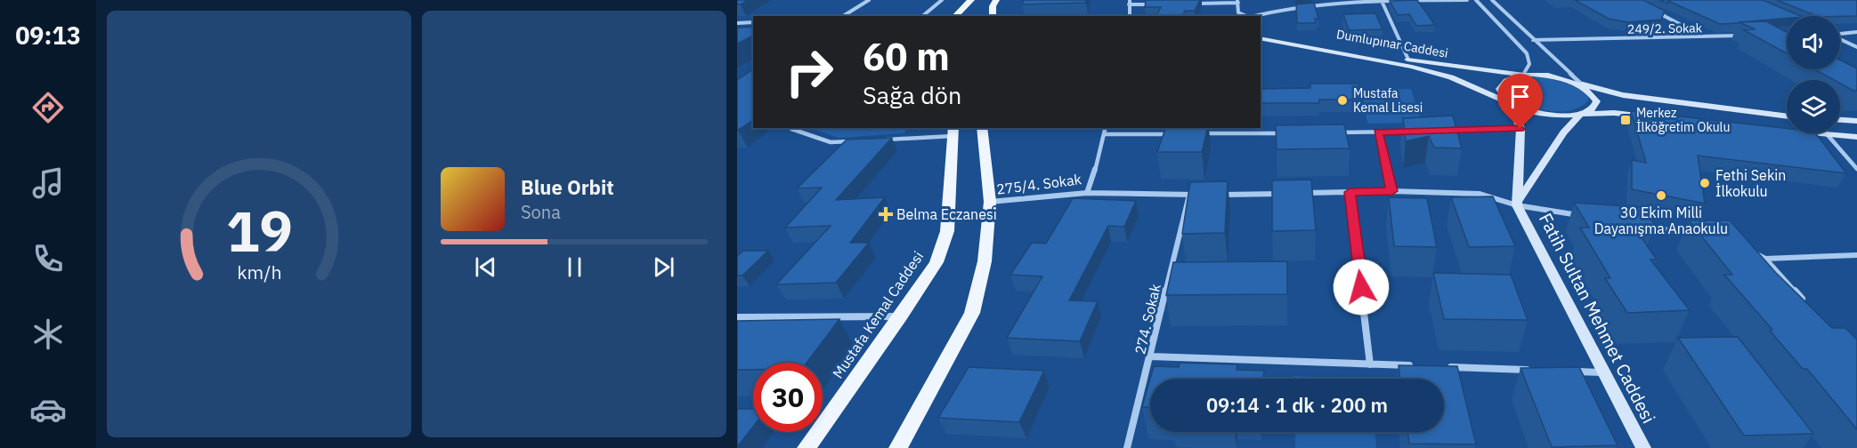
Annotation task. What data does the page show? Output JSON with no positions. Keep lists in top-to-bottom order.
{
  "streets": {
    "main road": ["Dumlupınar Caddesi", "Mustafa Kemal Caddesi", "Fatih Sultan Mehmet Caddesi"],
    "street": ["249/2. Sokak", "275/4. Sokak", "274. Sokak"]
  },
  "places": {
    "other": ["Mustafa Kemal Lisesi", "Fethi Sekin İlkokulu", "30 Ekim Milli Dayanışma Anaokulu"],
    "transit": ["Merkez İlköğretim Okulu"],
    "health": ["Belma Eczanesi"]
  },
  "page": {
    "tabs": "09:13",
    "turn": ["60 m", "Sağa dön"],
    "song": ["Blue Orbit", "Sona"],
    "limit": "30",
    "trip": "09:14 · 1 dk · 200 m",
    "gauge": ["19", "km/h"]
  }
}
